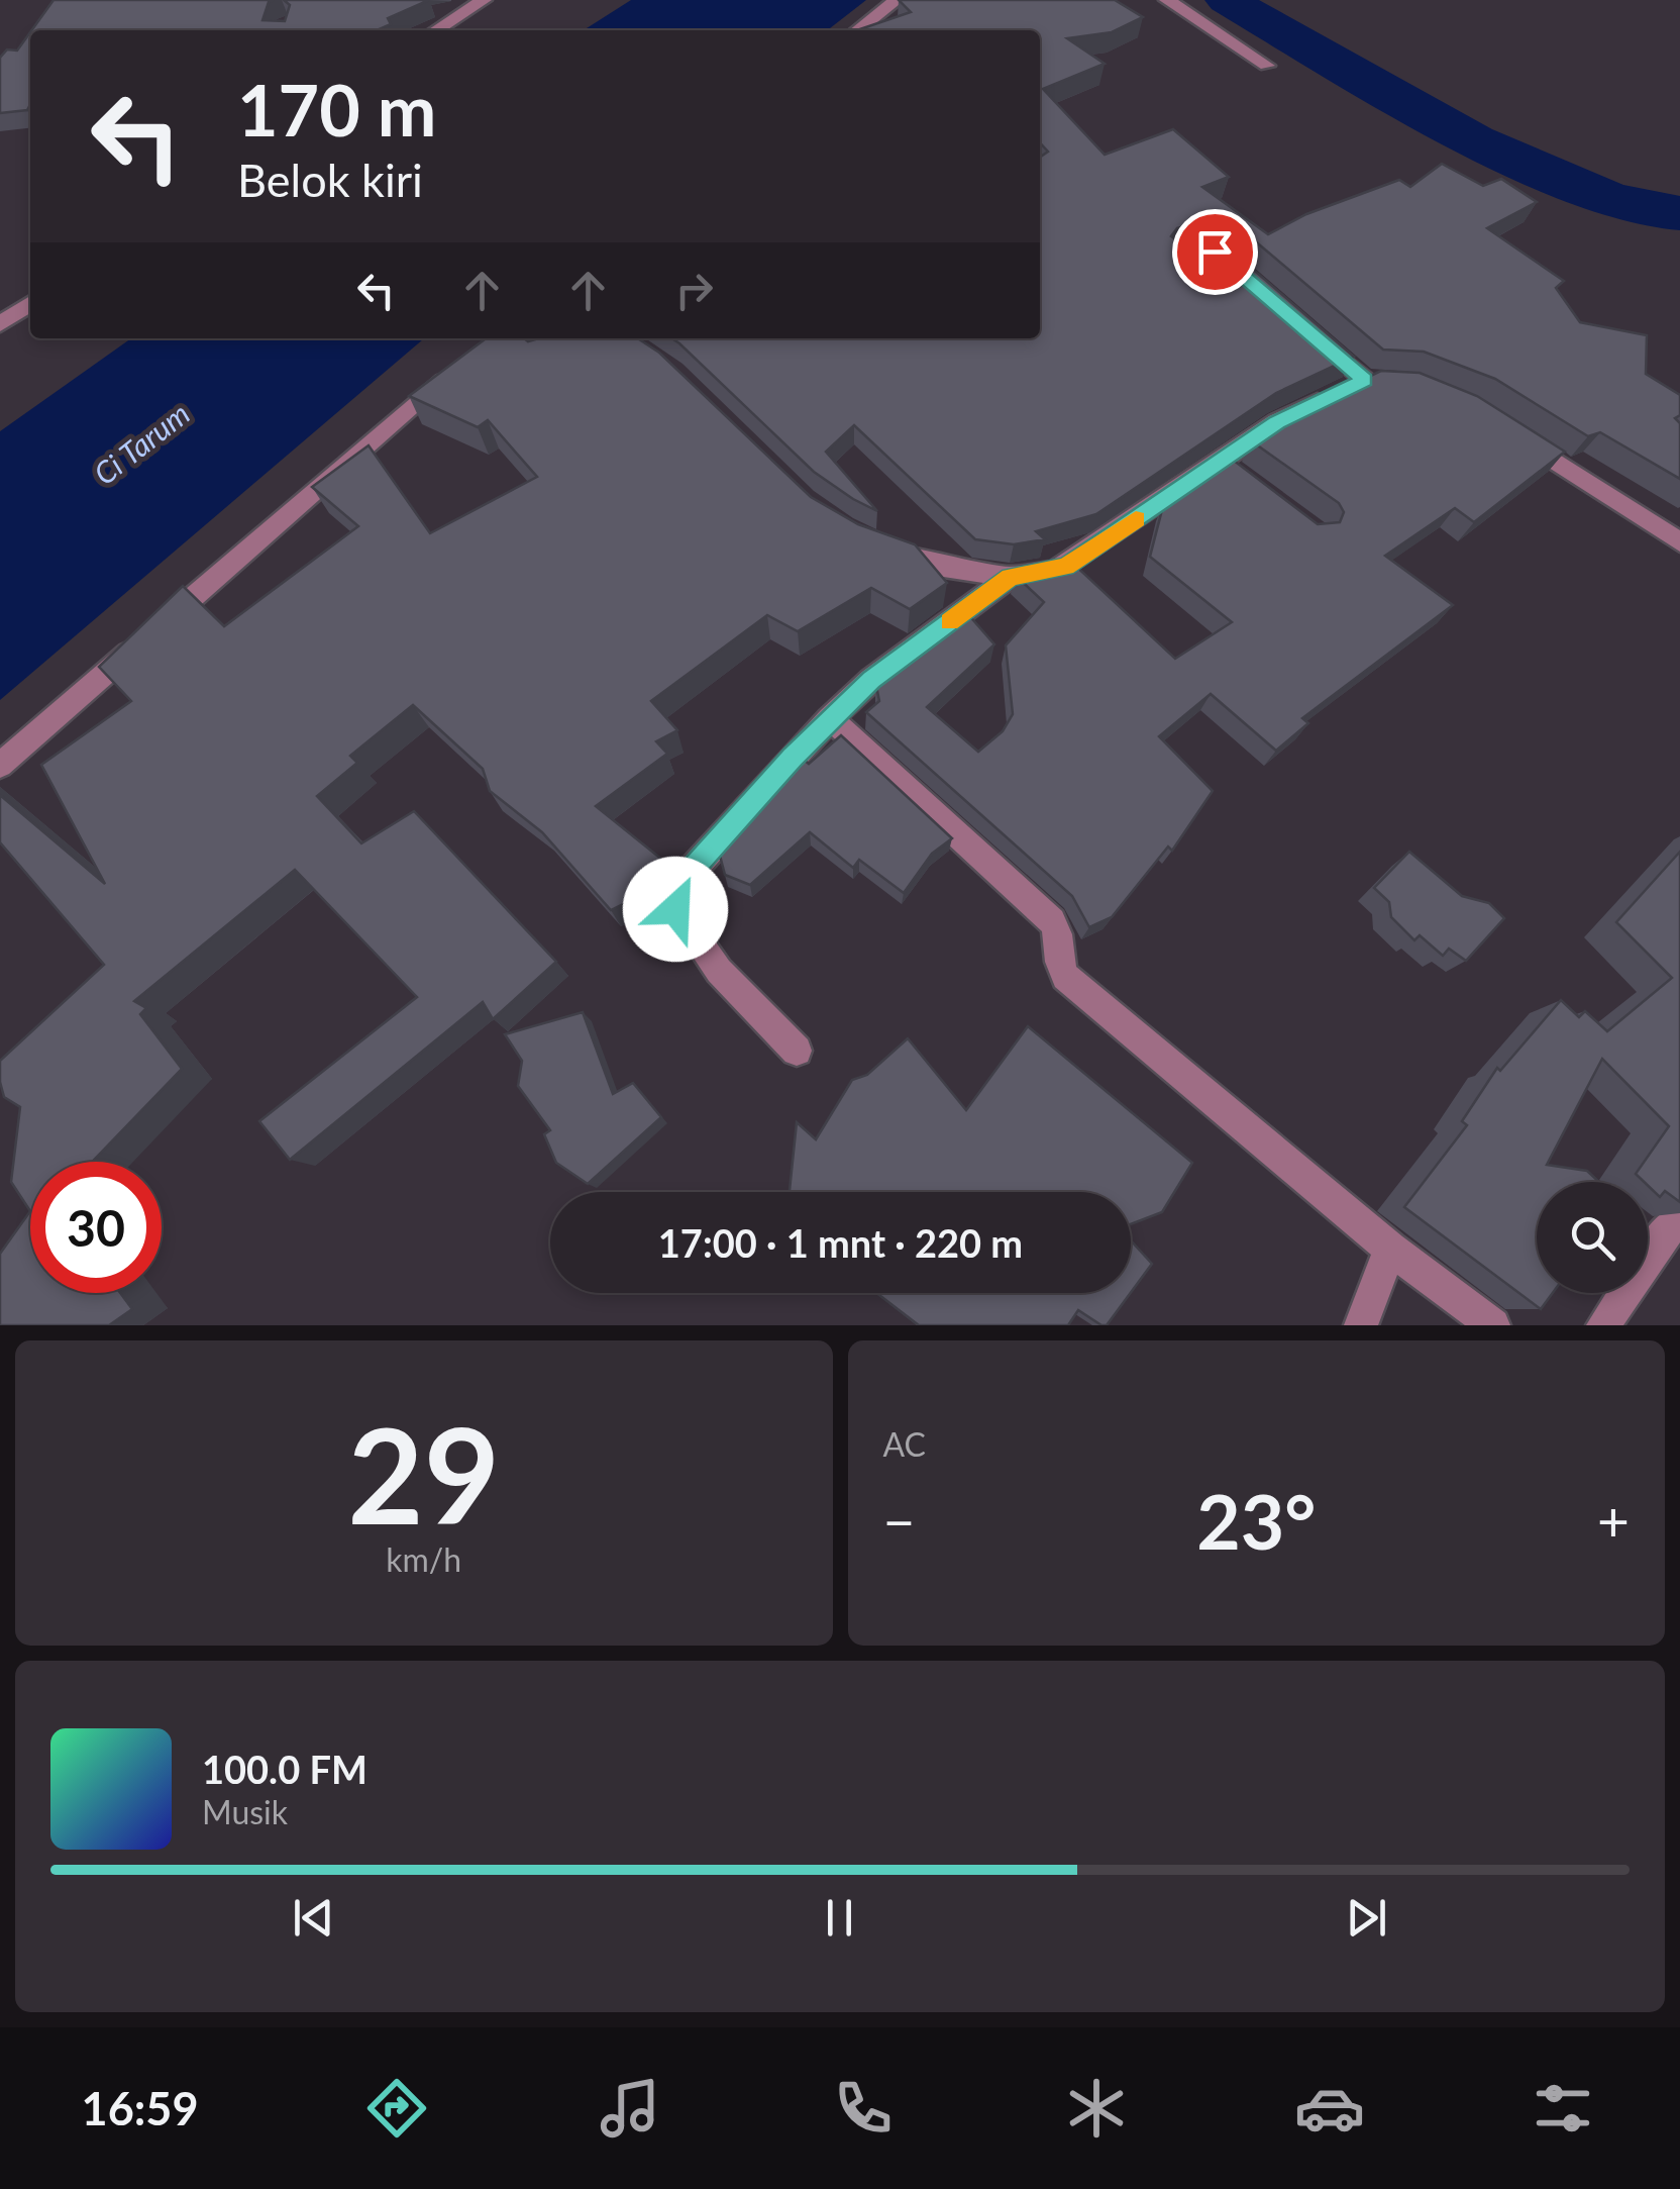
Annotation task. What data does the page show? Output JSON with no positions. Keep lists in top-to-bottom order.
{
  "water": ["Ci Tarum"],
  "page": {
    "turn": ["170 m", "Belok kiri"],
    "limit": "30",
    "trip": "17:00 · 1 mnt · 220 m",
    "tile": [
      ["29", "km/h"],
      "AC"
    ],
    "heat": ["−", "23°", "+"],
    "song": ["100.0 FM", "Musik"],
    "tabs": "16:59"
  }
}
